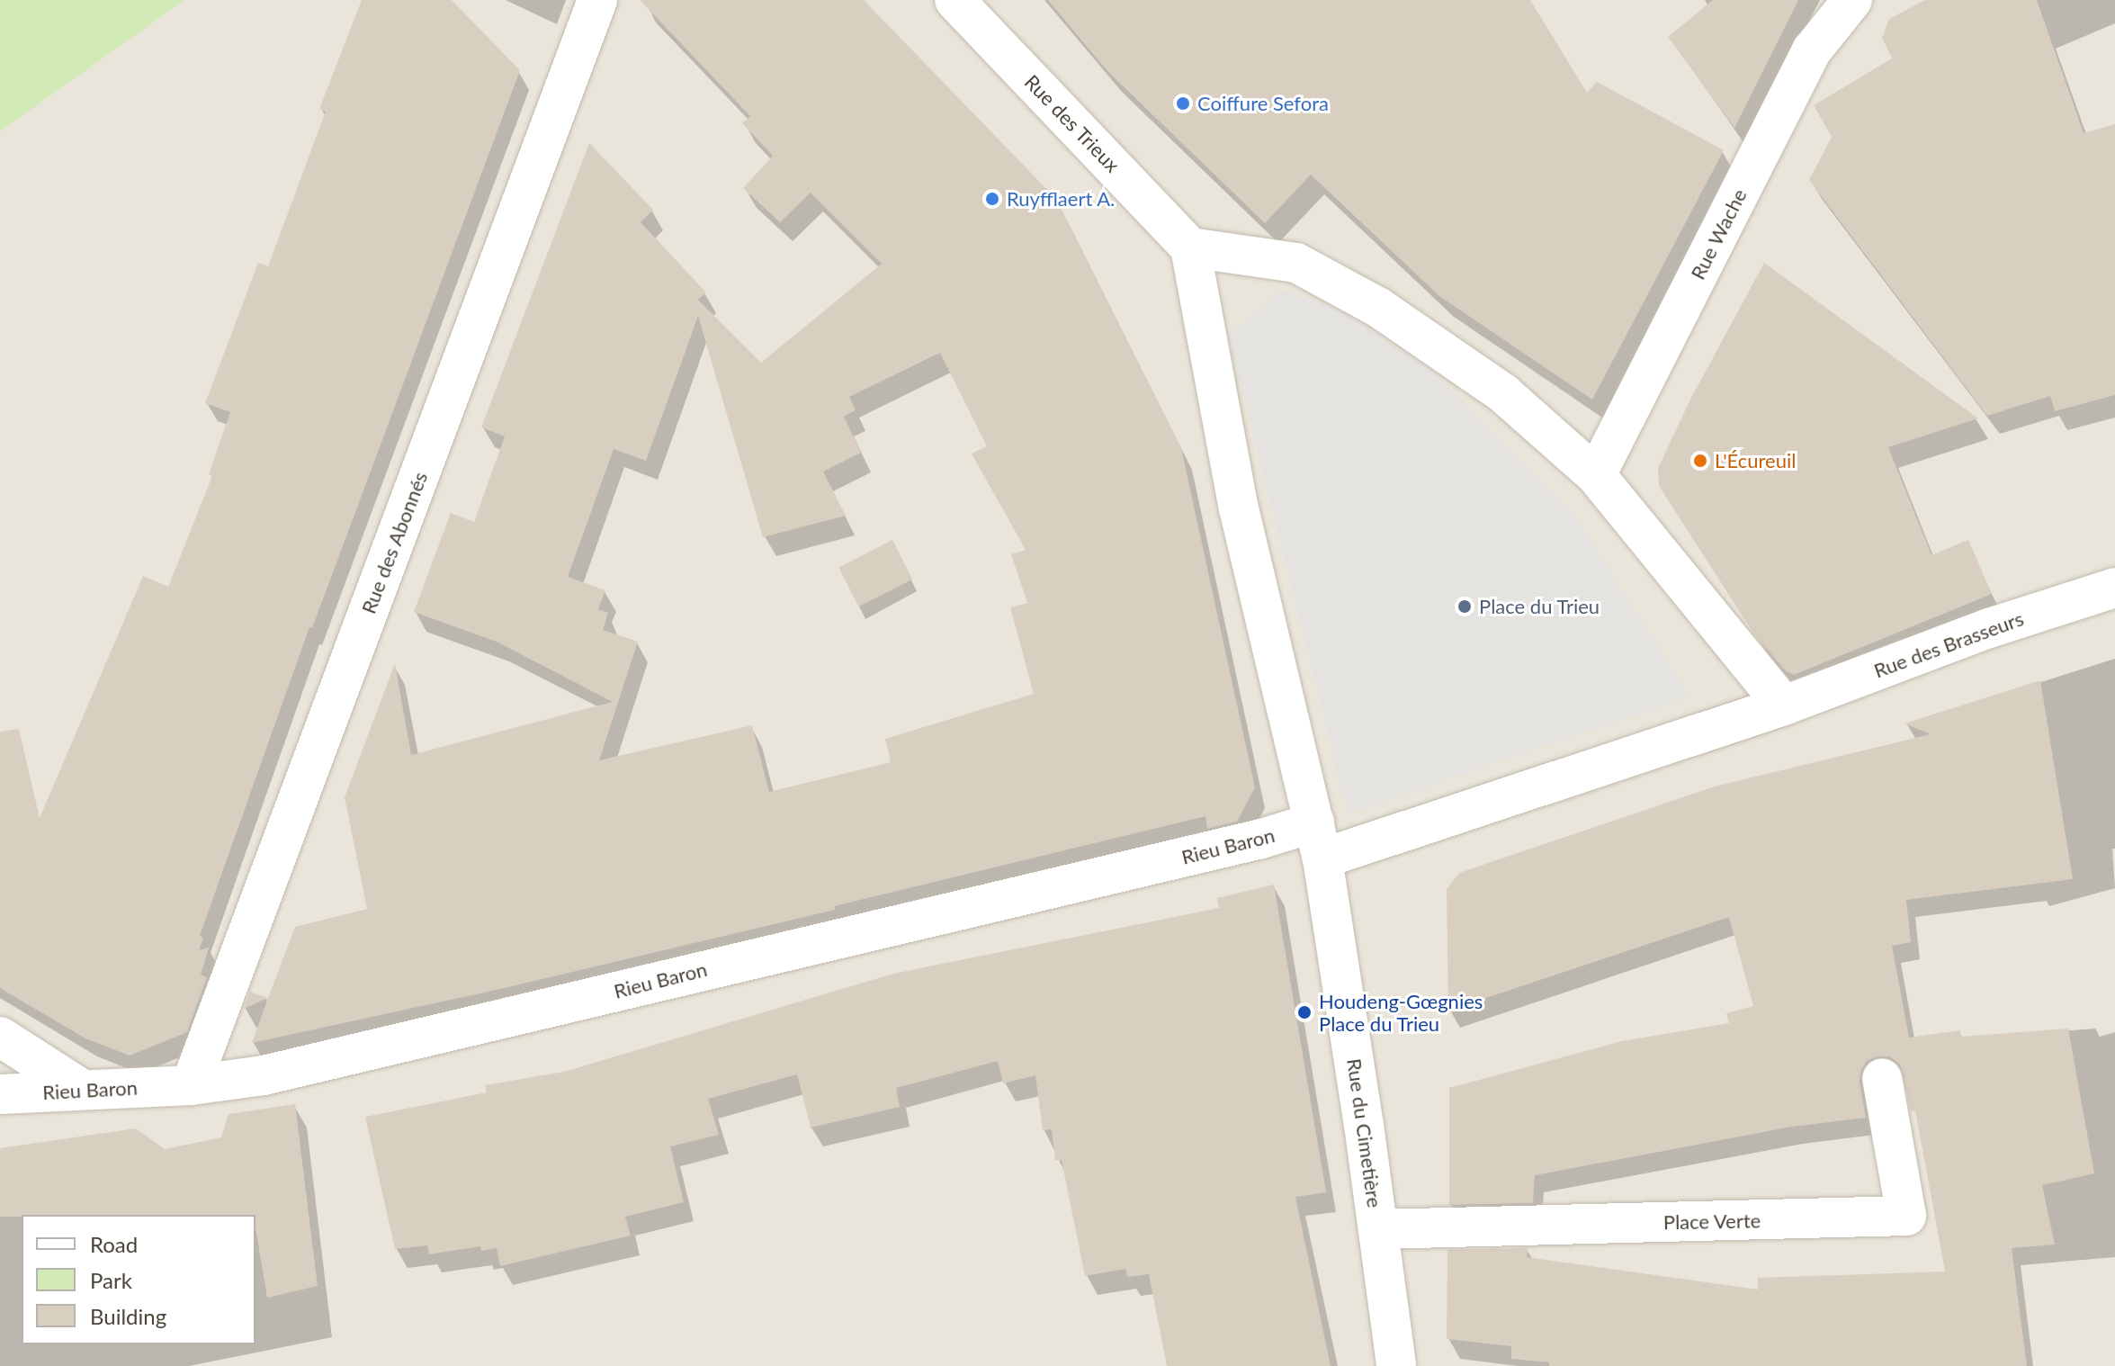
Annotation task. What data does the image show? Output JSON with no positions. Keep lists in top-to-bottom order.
{
  "streets": {
    "street": [
      "Rue des Trieux",
      "Rue Wache",
      "Rue des Abonnés",
      "Rue des Brasseurs",
      "Rieu Baron",
      "Rue du Cimetière",
      "Place Verte"
    ]
  },
  "crossings": [
    ["Rue des Abonnés", "Rieu Baron"],
    ["Rieu Baron", "Rue du Cimetière"],
    ["Rue du Cimetière", "Place Verte"]
  ],
  "places": [
    "Coiffure Sefora",
    "Ruyfflaert A.",
    "L'Écureuil",
    "Place du Trieu",
    "Houdeng-Gœgnies Place du Trieu"
  ],
  "legend": ["Road", "Park", "Building"]
}
